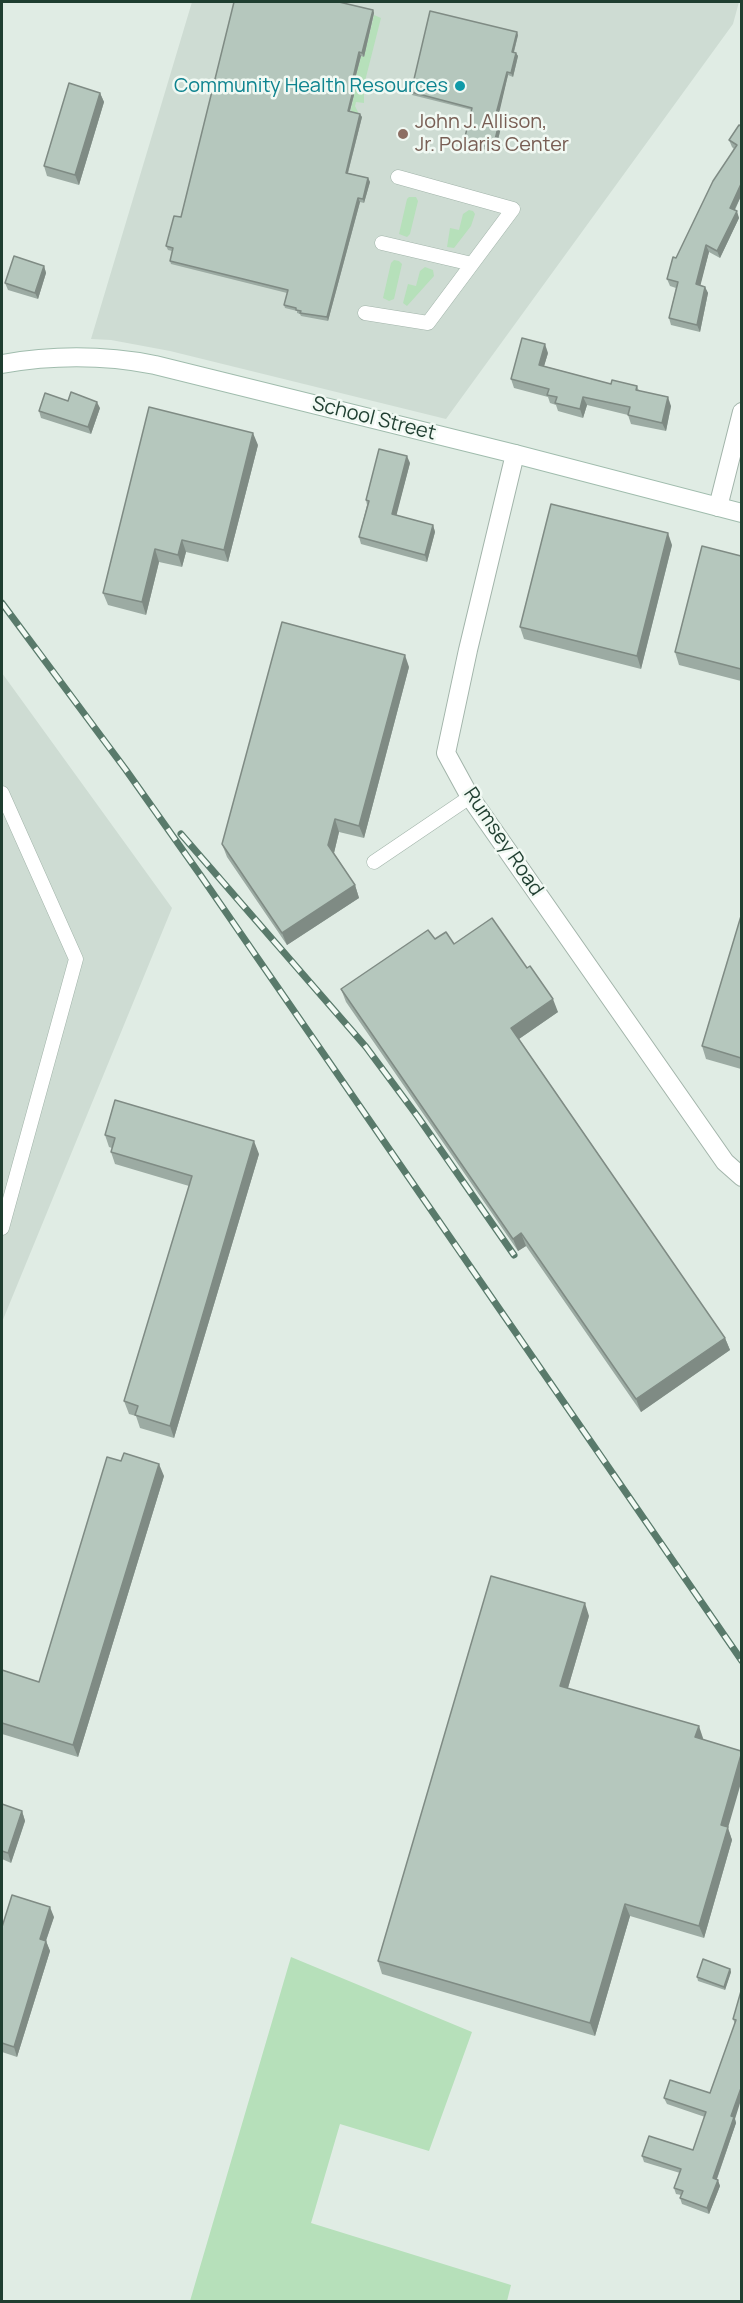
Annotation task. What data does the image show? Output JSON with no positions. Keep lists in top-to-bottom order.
{
  "streets": {
    "street": ["School Street", "Rumsey Road"]
  },
  "crossings": [
    ["School Street", "Rumsey Road"]
  ],
  "places": ["Community Health Resources", "John J. Allison, Jr. Polaris Center"]
}
